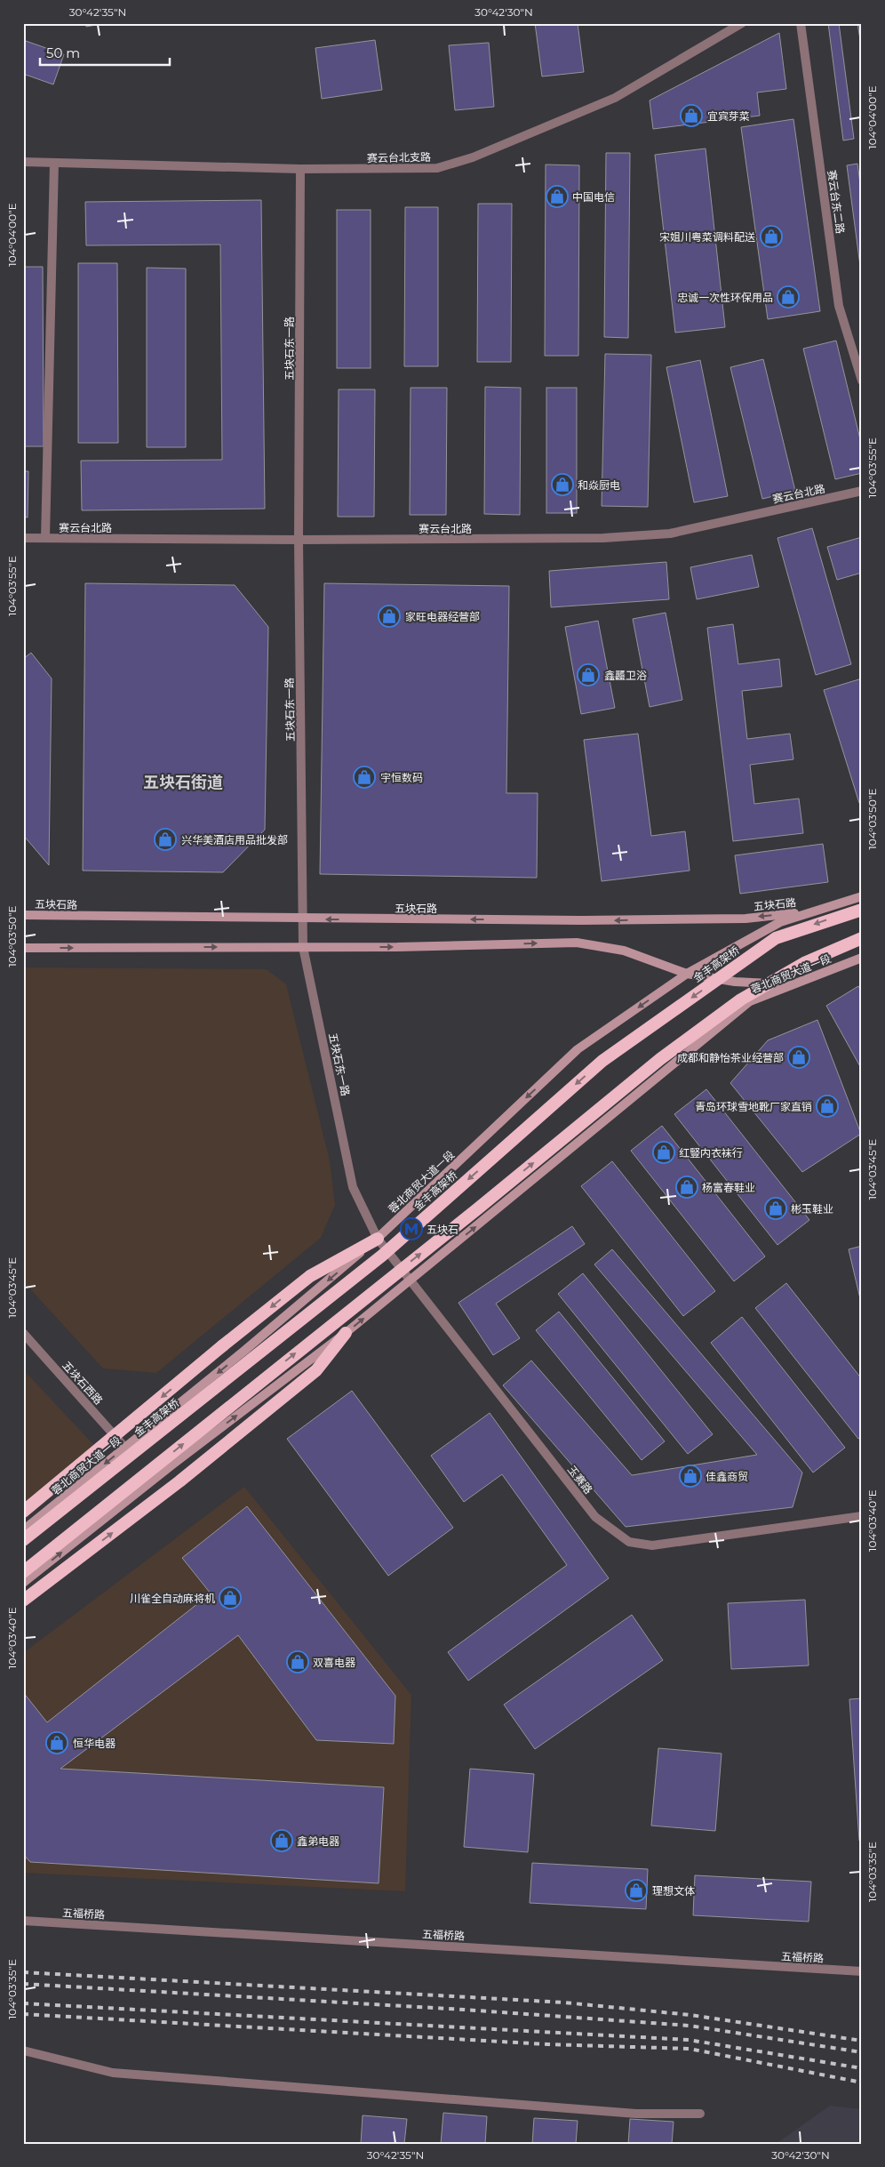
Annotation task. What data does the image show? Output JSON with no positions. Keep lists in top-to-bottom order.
{
  "streets": {
    "highway": ["金丰高架桥"],
    "main road": ["五块石路", "蓉北商贸大道一段"],
    "street": [
      "赛云台北支路",
      "赛云台东二路",
      "五块石东一路",
      "赛云台北路",
      "五块石西路",
      "玉赛路",
      "五福桥路"
    ]
  },
  "crossings": [
    ["赛云台北支路", "五块石东一路"],
    ["五块石东一路", "赛云台北路"],
    ["五块石东一路", "五块石路"],
    ["五块石东一路", "蓉北商贸大道一段"],
    ["五块石东一路", "玉赛路"],
    ["五块石路", "蓉北商贸大道一段"],
    ["蓉北商贸大道一段", "五块石西路"],
    ["蓉北商贸大道一段", "玉赛路"]
  ],
  "districts": ["五块石街道"],
  "places": {
    "shop": [
      "宜宾芽菜",
      "中国电信",
      "宋姐川粤菜调料配送",
      "忠诚一次性环保用品",
      "和焱厨电",
      "家旺电器经营部",
      "鑫龘卫浴",
      "宇恒数码",
      "兴华美酒店用品批发部",
      "成都和静怡茶业经营部",
      "青岛环球雪地靴厂家直销",
      "红豎内衣袜行",
      "杨富春鞋业",
      "彬玉鞋业",
      "佳鑫商贸",
      "川雀全自动麻将机",
      "双喜电器",
      "恒华电器",
      "鑫弟电器",
      "理想文体"
    ],
    "metro station": ["五块石"]
  },
  "scale_bar": "50 m",
  "coordinates": [
    "30°42'35\"N",
    "30°42'30\"N",
    "104°04'00\"E",
    "104°03'55\"E",
    "104°03'50\"E",
    "104°03'45\"E",
    "104°03'40\"E",
    "104°03'35\"E"
  ]
}
